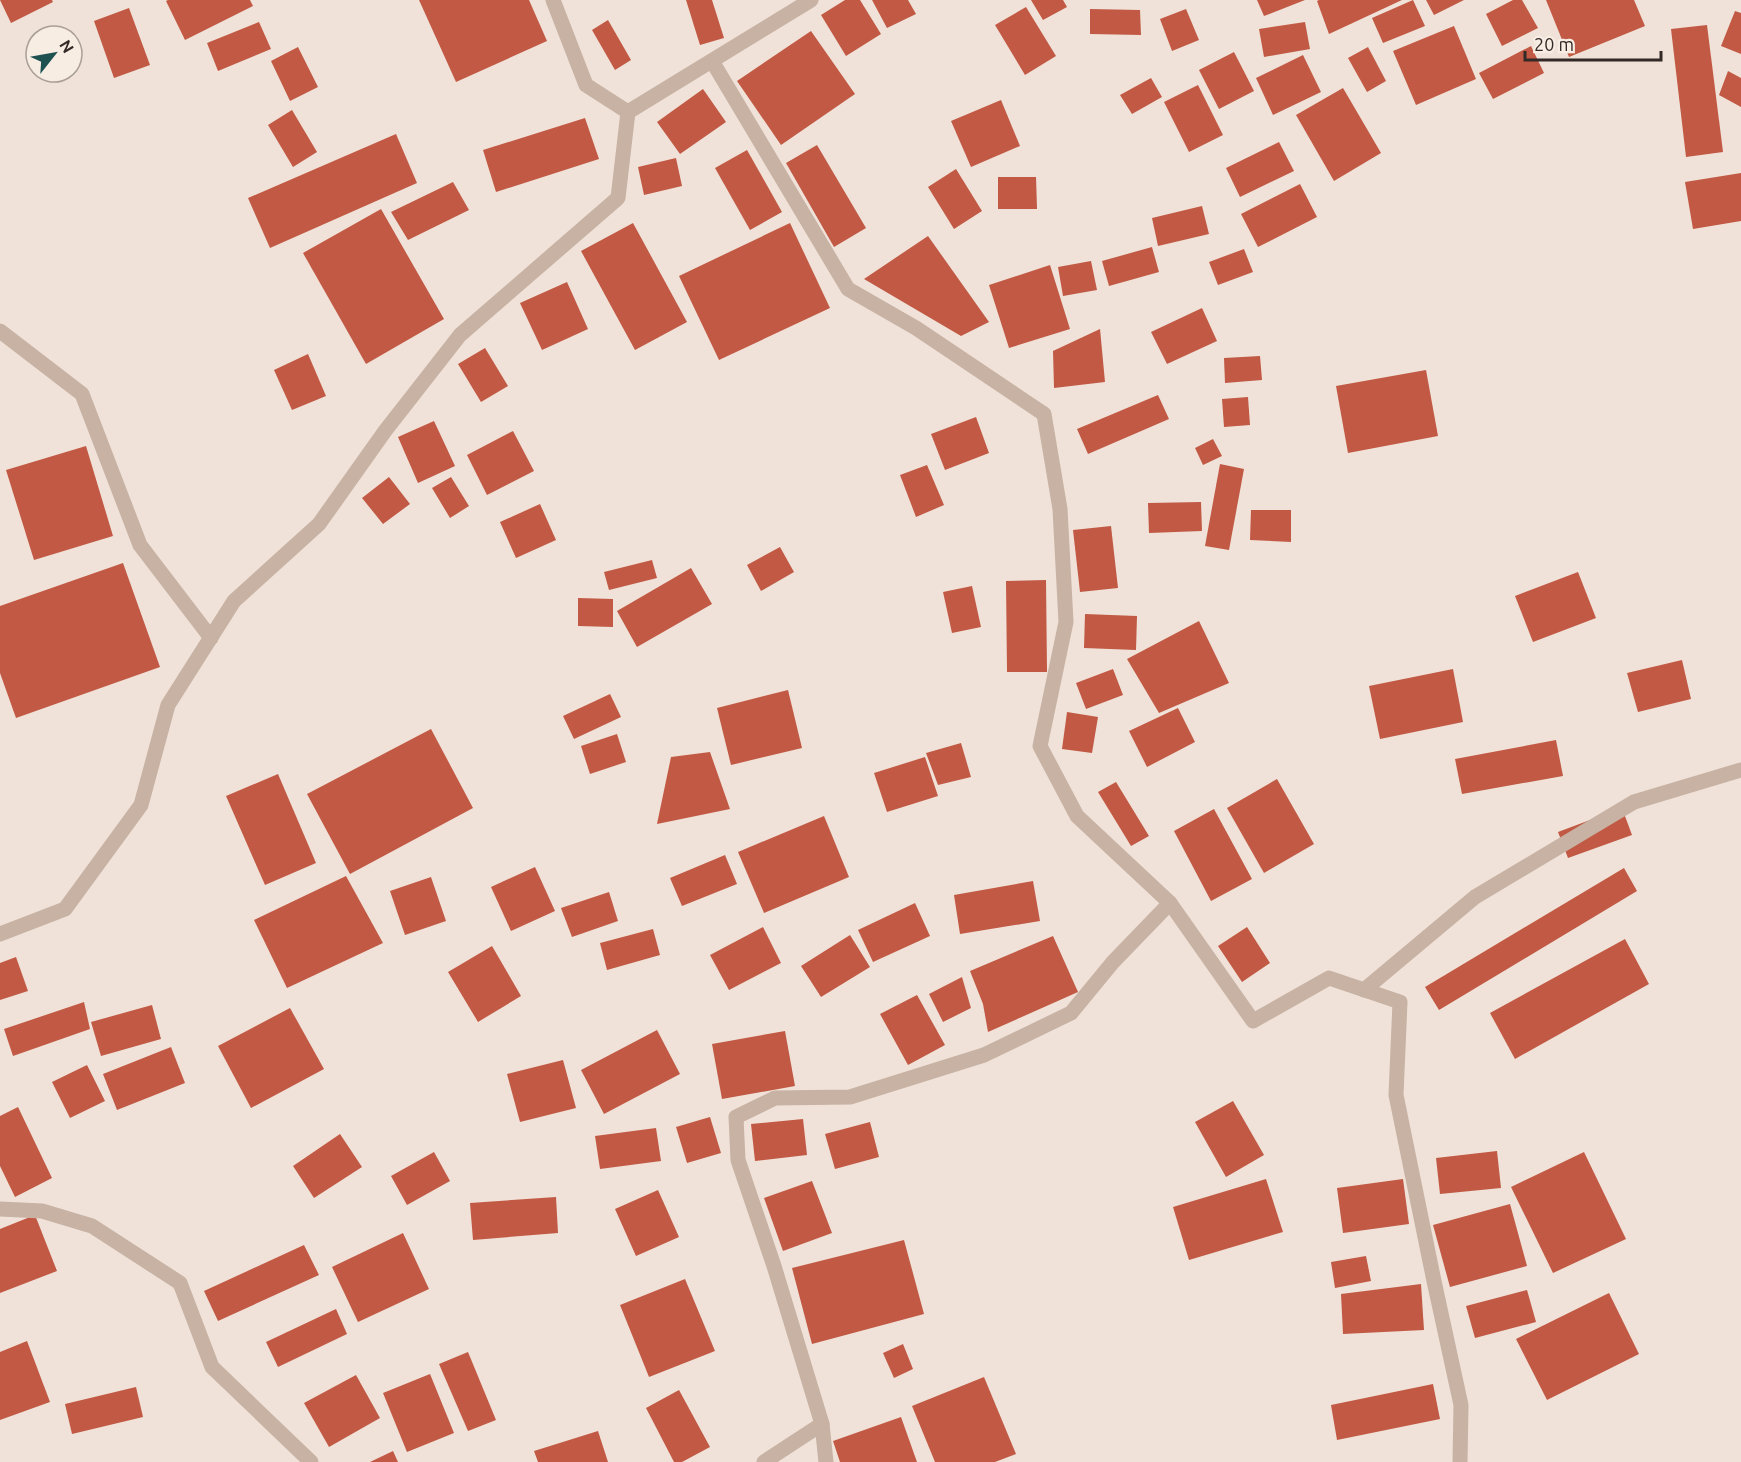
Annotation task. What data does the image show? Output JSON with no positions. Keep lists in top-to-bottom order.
{
  "scale_bar": "20 m",
  "north": "top right"
}
